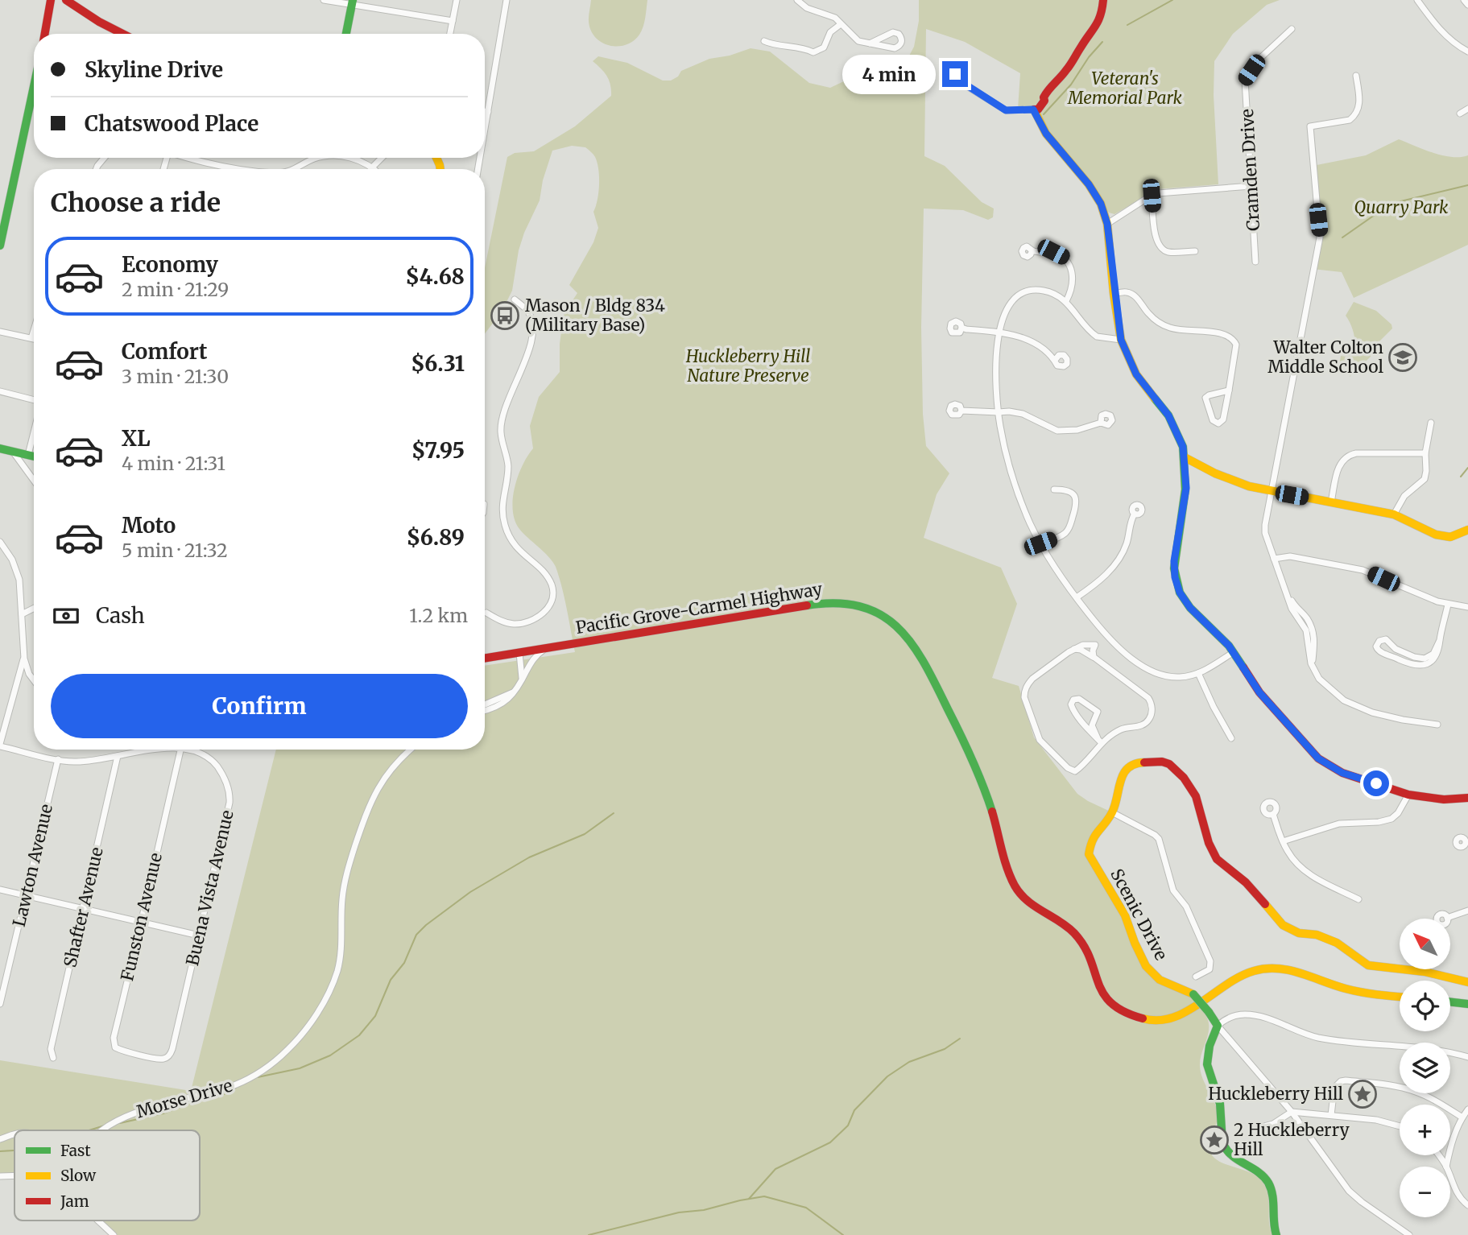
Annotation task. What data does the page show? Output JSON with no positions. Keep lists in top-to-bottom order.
{
  "streets": {
    "street": [
      "Cramden Drive",
      "Pacific Grove-Carmel Highway",
      "Lawton Avenue",
      "Buena Vista Avenue",
      "Shafter Avenue",
      "Scenic Drive",
      "Funston Avenue",
      "Morse Drive"
    ]
  },
  "crossings": [
    ["Lawton Avenue", "Buena Vista Avenue"],
    ["Buena Vista Avenue", "Shafter Avenue"],
    ["Buena Vista Avenue", "Funston Avenue"]
  ],
  "parks": ["Veteran's Memorial Park", "Quarry Park", "Huckleberry Hill Nature Preserve"],
  "places": {
    "bus stop": ["Mason / Bldg 834 (Military Base)"],
    "school or university": ["Walter Colton Middle School"],
    "place": ["Huckleberry Hill", "2 Huckleberry Hill"]
  },
  "legend": ["Fast", "Slow", "Jam"],
  "north": "top left",
  "page": {
    "banner": ["Skyline Drive", "Chatswood Place"],
    "bubble": "4 min",
    "heading": "Choose a ride",
    "list": [
      {
        "name": "Economy",
        "note": "2 min · 21:29",
        "value": "$4.68"
      },
      {
        "name": "Comfort",
        "note": "3 min · 21:30",
        "value": "$6.31"
      },
      {
        "name": "XL",
        "note": "4 min · 21:31",
        "value": "$7.95"
      },
      {
        "name": "Moto",
        "note": "5 min · 21:32",
        "value": "$6.89"
      }
    ],
    "pay": ["Cash", "1.2 km"],
    "buttons": "Confirm",
    "map_buttons": ["+", "−"]
  }
}
